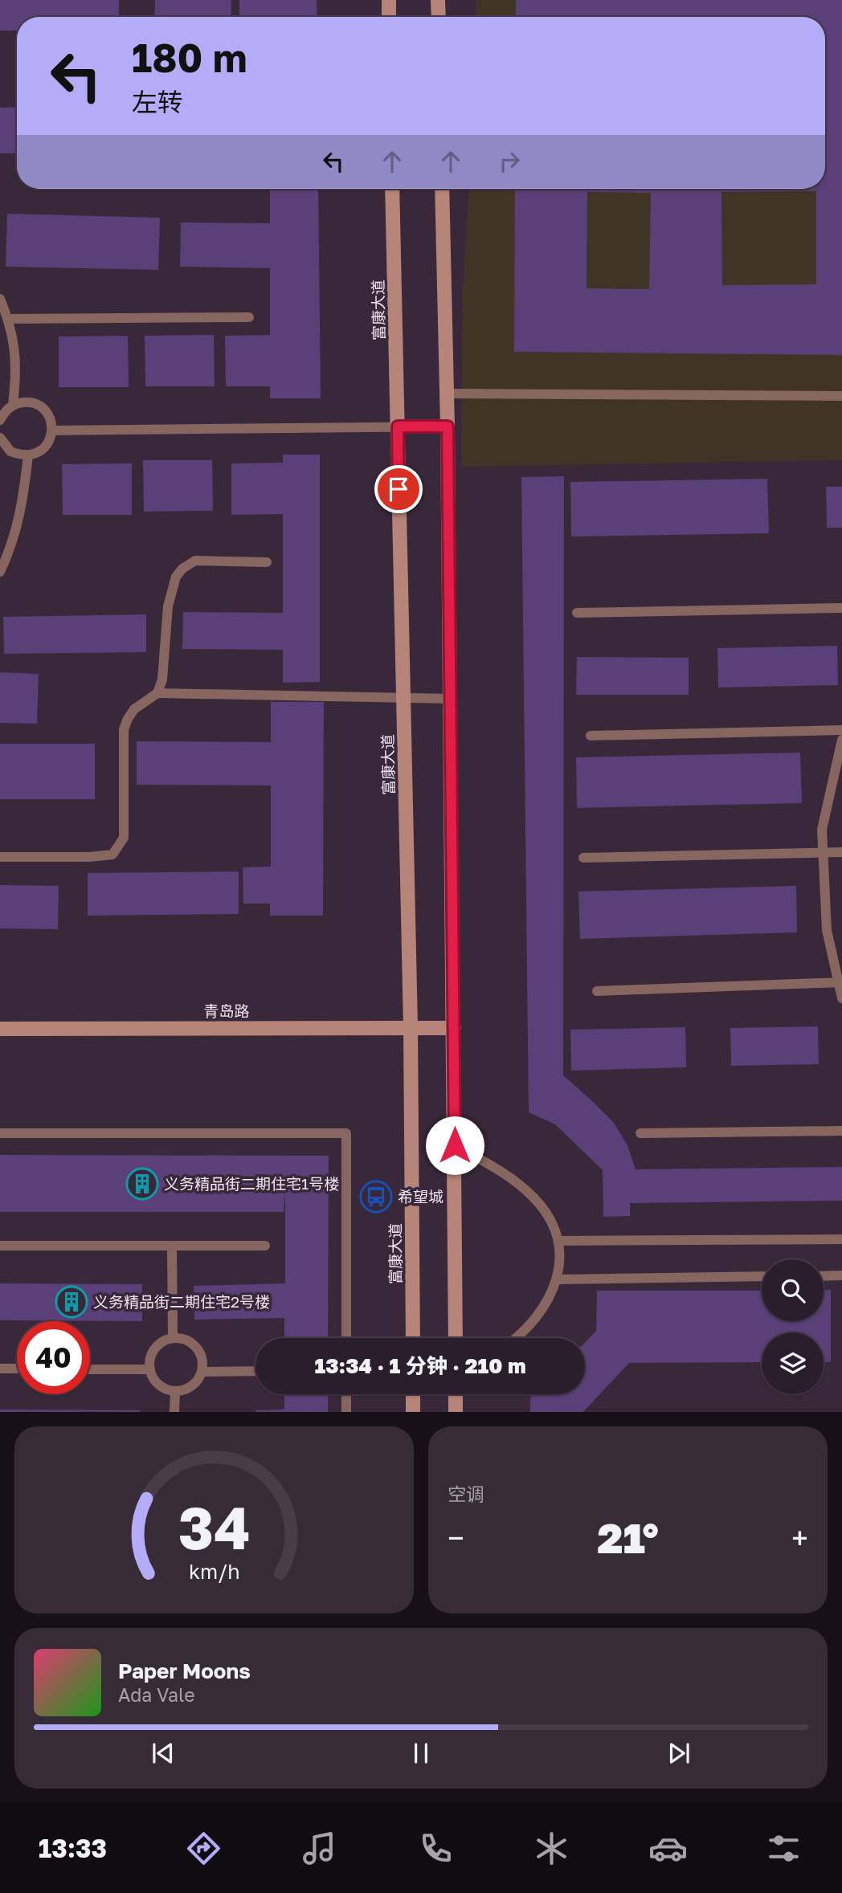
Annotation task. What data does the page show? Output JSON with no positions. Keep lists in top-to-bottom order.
{
  "streets": {
    "street": ["富康大道", "青岛路"]
  },
  "crossings": [
    ["富康大道", "青岛路"]
  ],
  "places": {
    "building": ["义务精品街二期住宅1号楼", "义务精品街二期住宅2号楼"],
    "bus stop": ["希望城"]
  },
  "page": {
    "turn": ["180 m", "左转"],
    "limit": "40",
    "trip": "13:34 · 1 分钟 · 210 m",
    "tile": "空调",
    "heat": ["−", "21°", "+"],
    "song": ["Paper Moons", "Ada Vale"],
    "tabs": "13:33",
    "gauge": ["34", "km/h"]
  }
}
